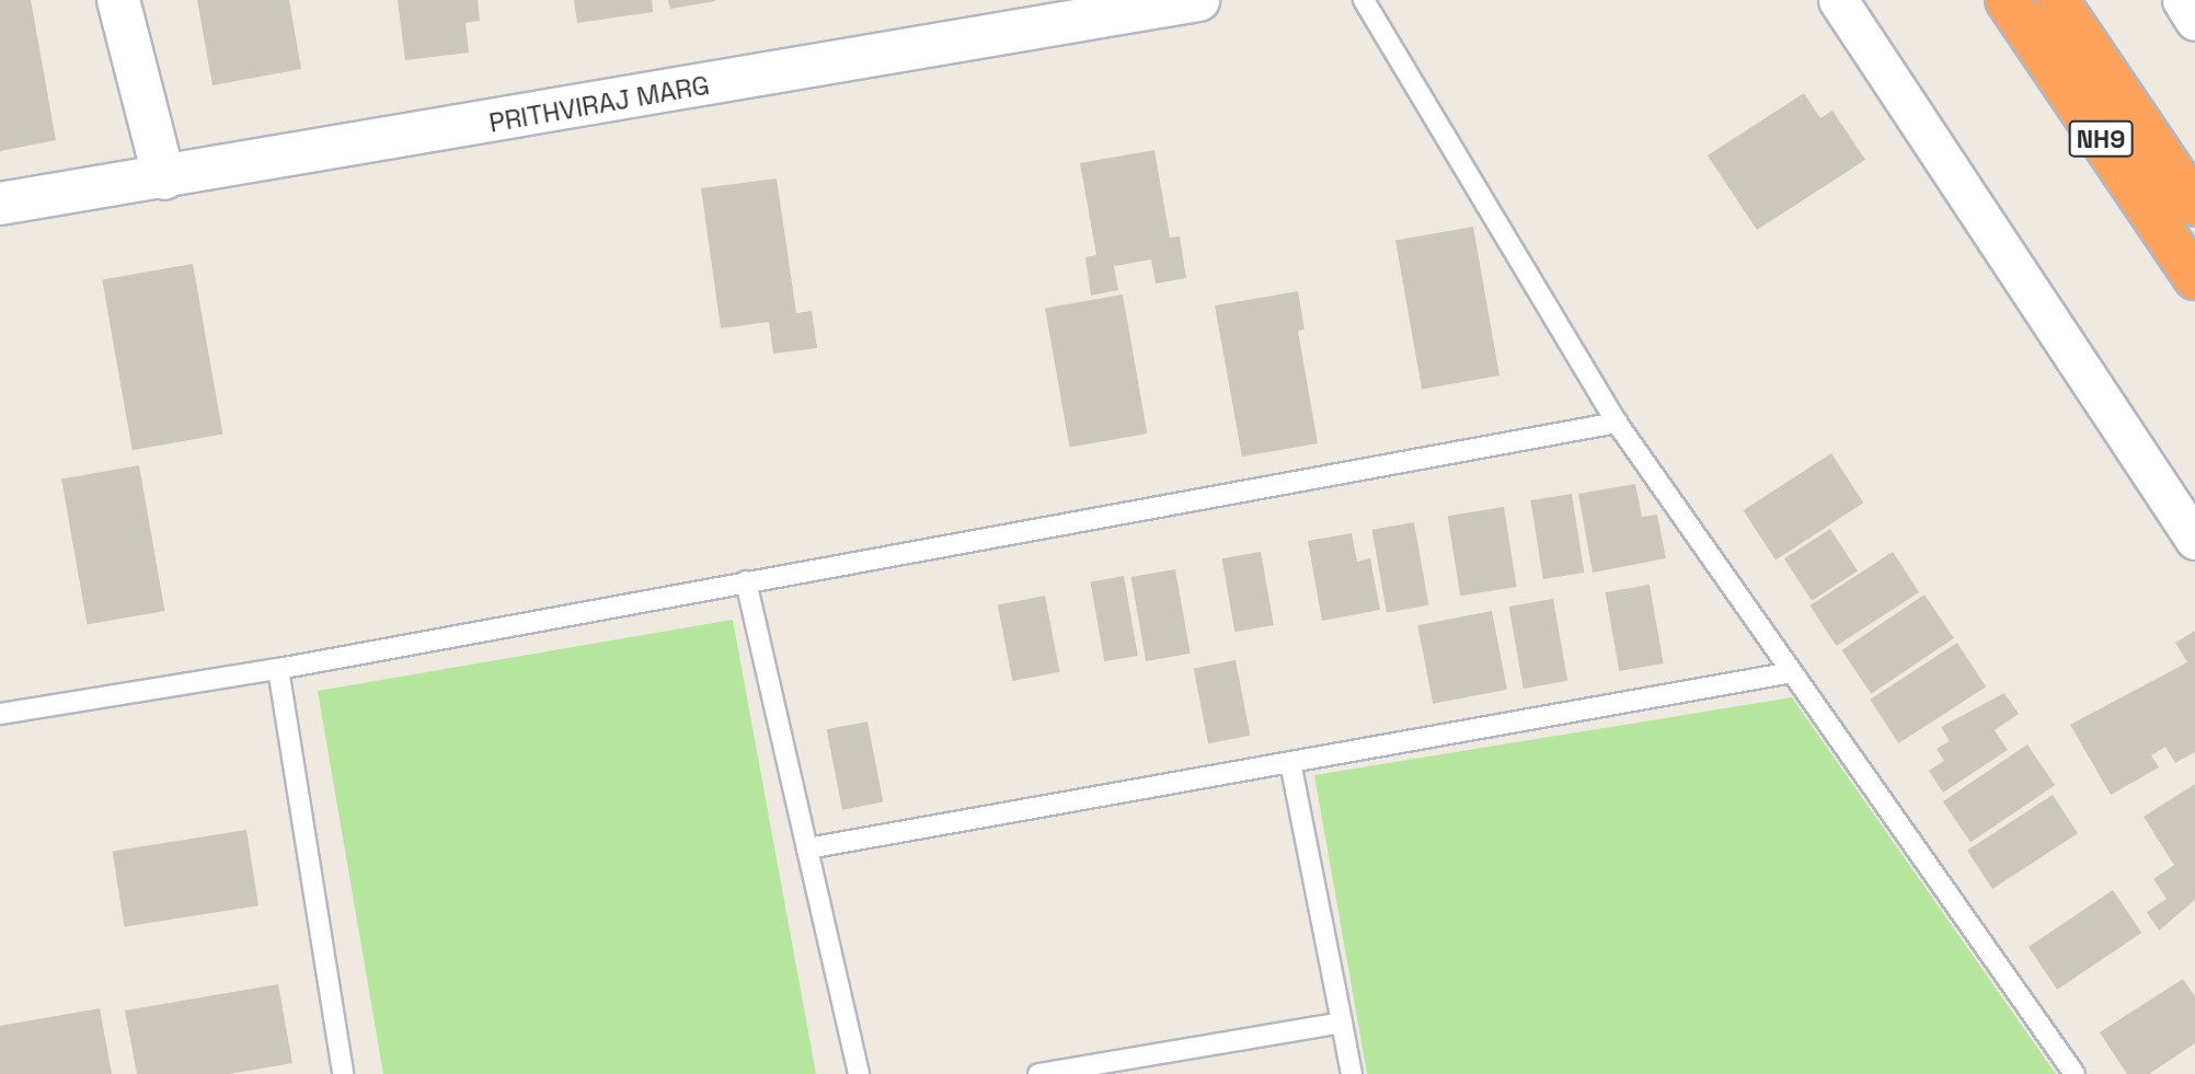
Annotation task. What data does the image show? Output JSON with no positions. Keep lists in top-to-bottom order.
{
  "streets": {
    "highway": ["NH9"],
    "street": ["PRITHVIRAJ MARG"]
  }
}
